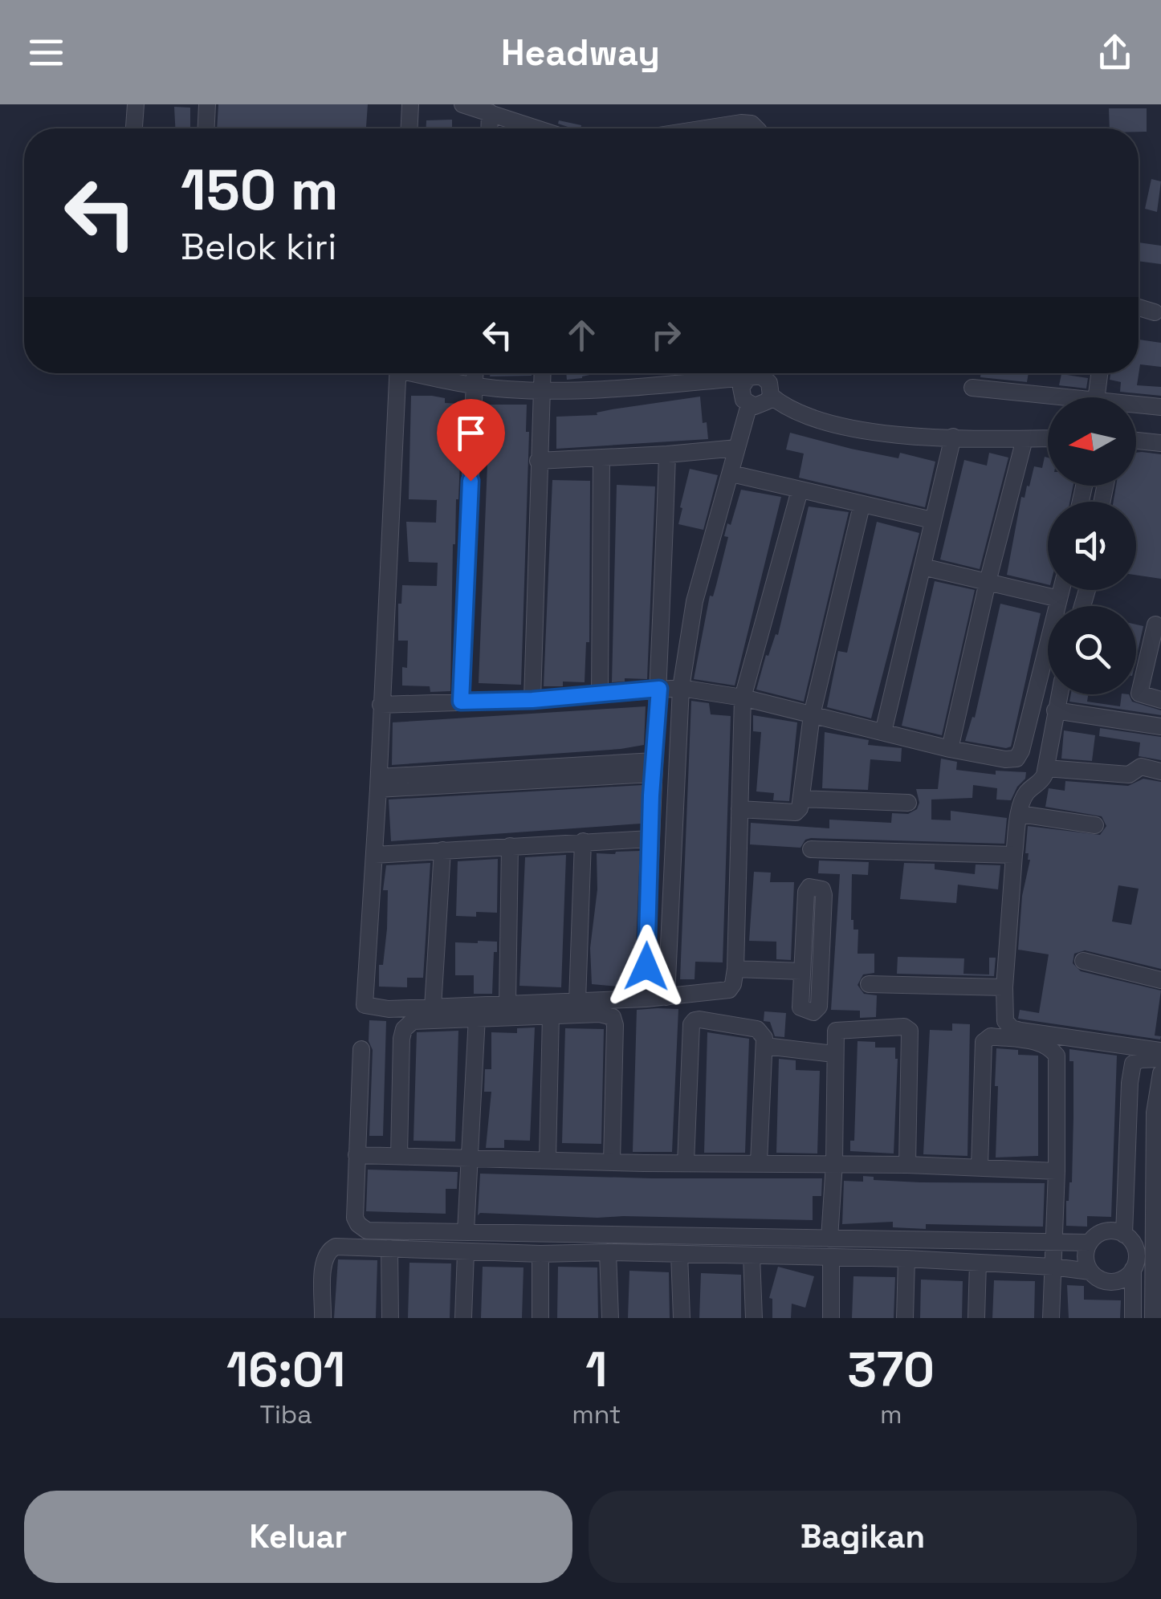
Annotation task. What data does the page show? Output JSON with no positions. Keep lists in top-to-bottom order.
{
  "north": "left",
  "page": {
    "header": "Headway",
    "turn": ["150 m", "Belok kiri"],
    "eta": [
      "16:01",
      "Tiba",
      "1",
      "mnt",
      "370",
      "m"
    ],
    "buttons": ["Keluar", "Bagikan"]
  }
}
